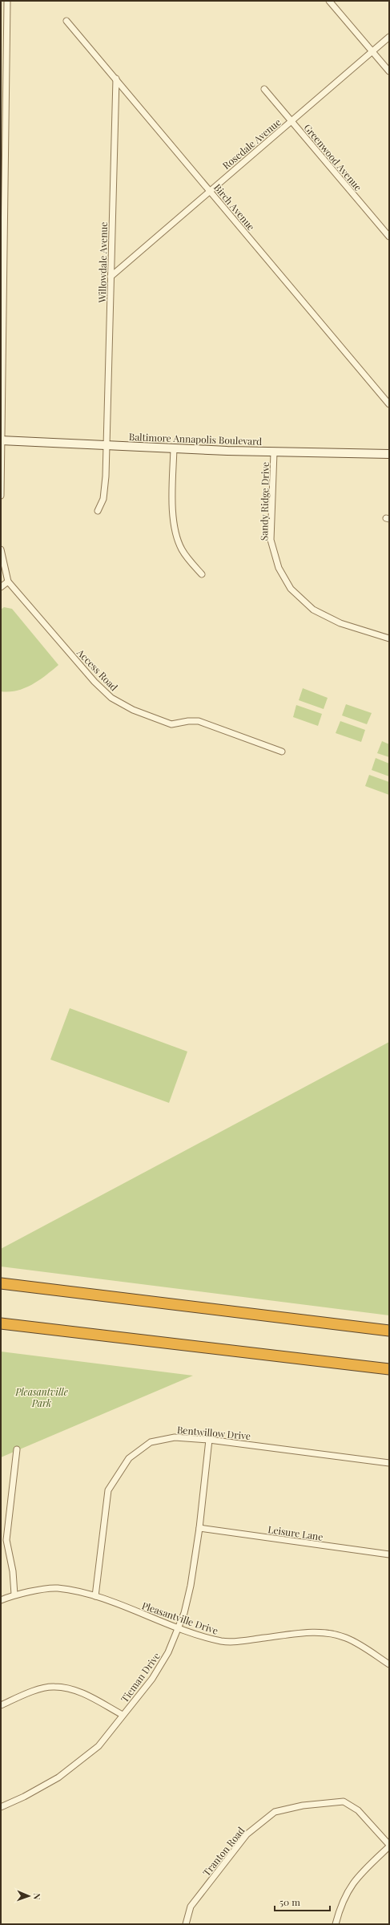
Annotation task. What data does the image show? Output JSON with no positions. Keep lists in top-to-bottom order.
{
  "streets": {
    "main road": ["Baltimore Annapolis Boulevard"],
    "street": [
      "Rosedale Avenue",
      "Greenwood Avenue",
      "Birch Avenue",
      "Willowdale Avenue",
      "Sandy Ridge Drive",
      "Access Road",
      "Bentwillow Drive",
      "Leisure Lane",
      "Pleasantville Drive",
      "Tieman Drive",
      "Tranton Road"
    ]
  },
  "crossings": [
    ["Rosedale Avenue", "Greenwood Avenue"],
    ["Rosedale Avenue", "Birch Avenue"],
    ["Rosedale Avenue", "Willowdale Avenue"],
    ["Birch Avenue", "Willowdale Avenue"],
    ["Willowdale Avenue", "Baltimore Annapolis Boulevard"],
    ["Baltimore Annapolis Boulevard", "Sandy Ridge Drive"],
    ["Bentwillow Drive", "Pleasantville Drive"],
    ["Bentwillow Drive", "Tieman Drive"],
    ["Leisure Lane", "Tieman Drive"],
    ["Pleasantville Drive", "Tieman Drive"]
  ],
  "parks": ["Pleasantville Park"],
  "scale_bar": "50 m",
  "north": "right"
}
